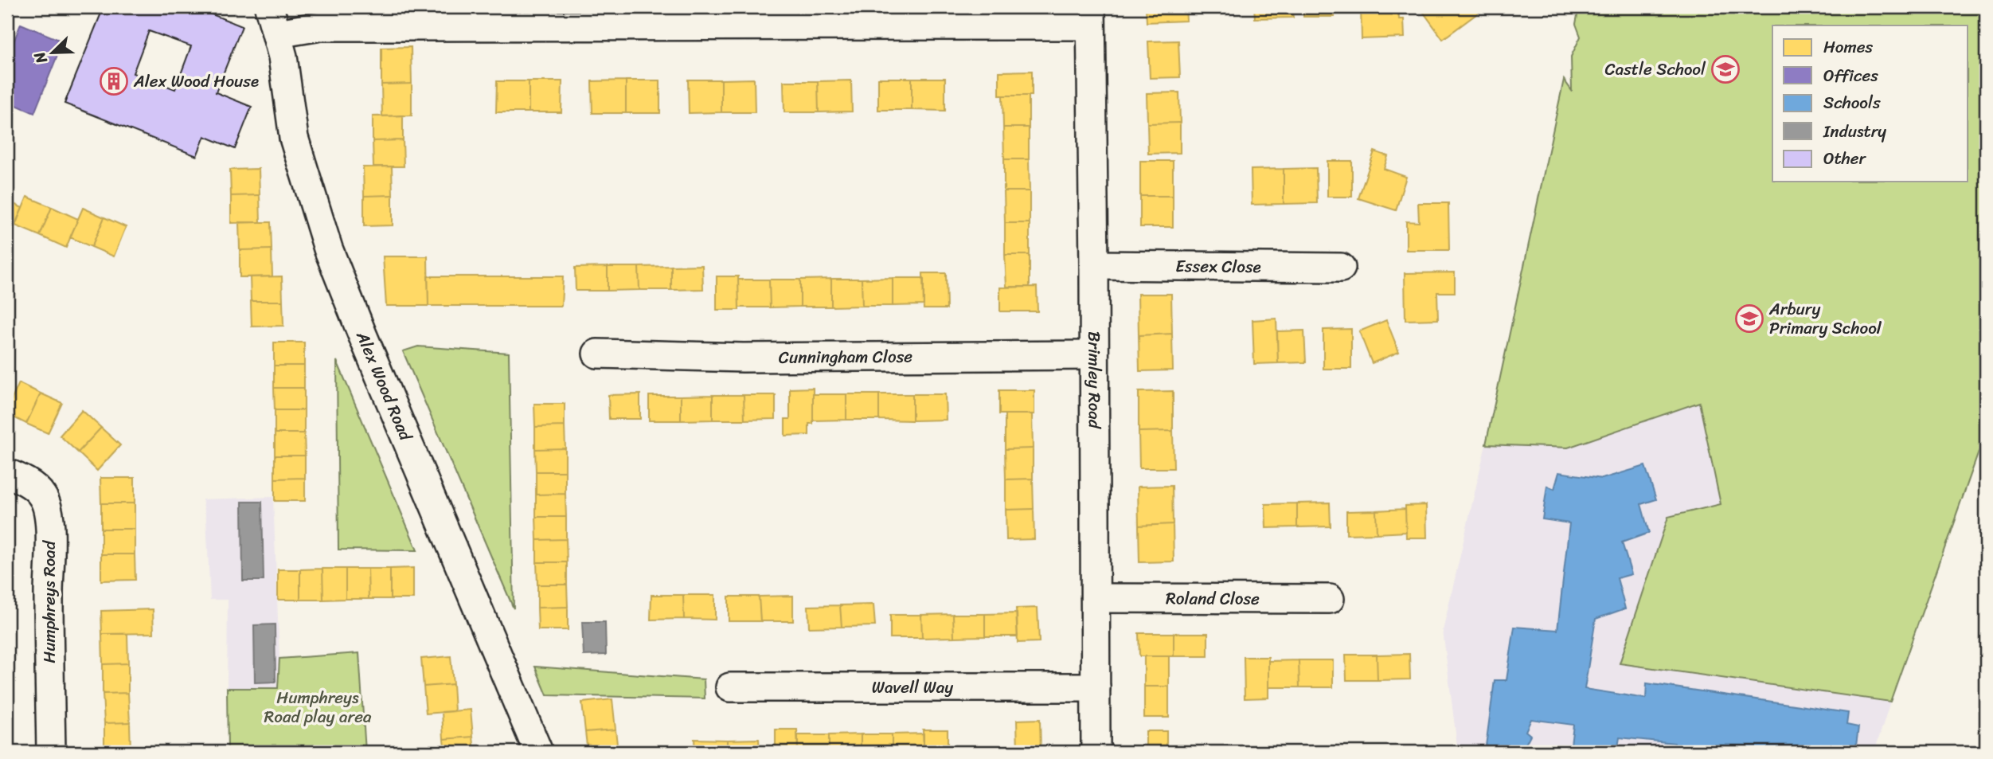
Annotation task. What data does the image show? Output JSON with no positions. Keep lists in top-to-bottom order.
{
  "streets": {
    "street": [
      "Essex Close",
      "Cunningham Close",
      "Brimley Road",
      "Alex Wood Road",
      "Roland Close",
      "Humphreys Road",
      "Wavell Way"
    ]
  },
  "crossings": [
    ["Essex Close", "Brimley Road"],
    ["Cunningham Close", "Brimley Road"],
    ["Brimley Road", "Roland Close"],
    ["Brimley Road", "Wavell Way"]
  ],
  "parks": ["Humphreys Road play area"],
  "places": {
    "school or university": ["Castle School", "Arbury Primary School"],
    "building": ["Alex Wood House"]
  },
  "legend": [
    "Homes",
    "Offices",
    "Schools",
    "Industry",
    "Other"
  ],
  "north": "bottom left"
}
